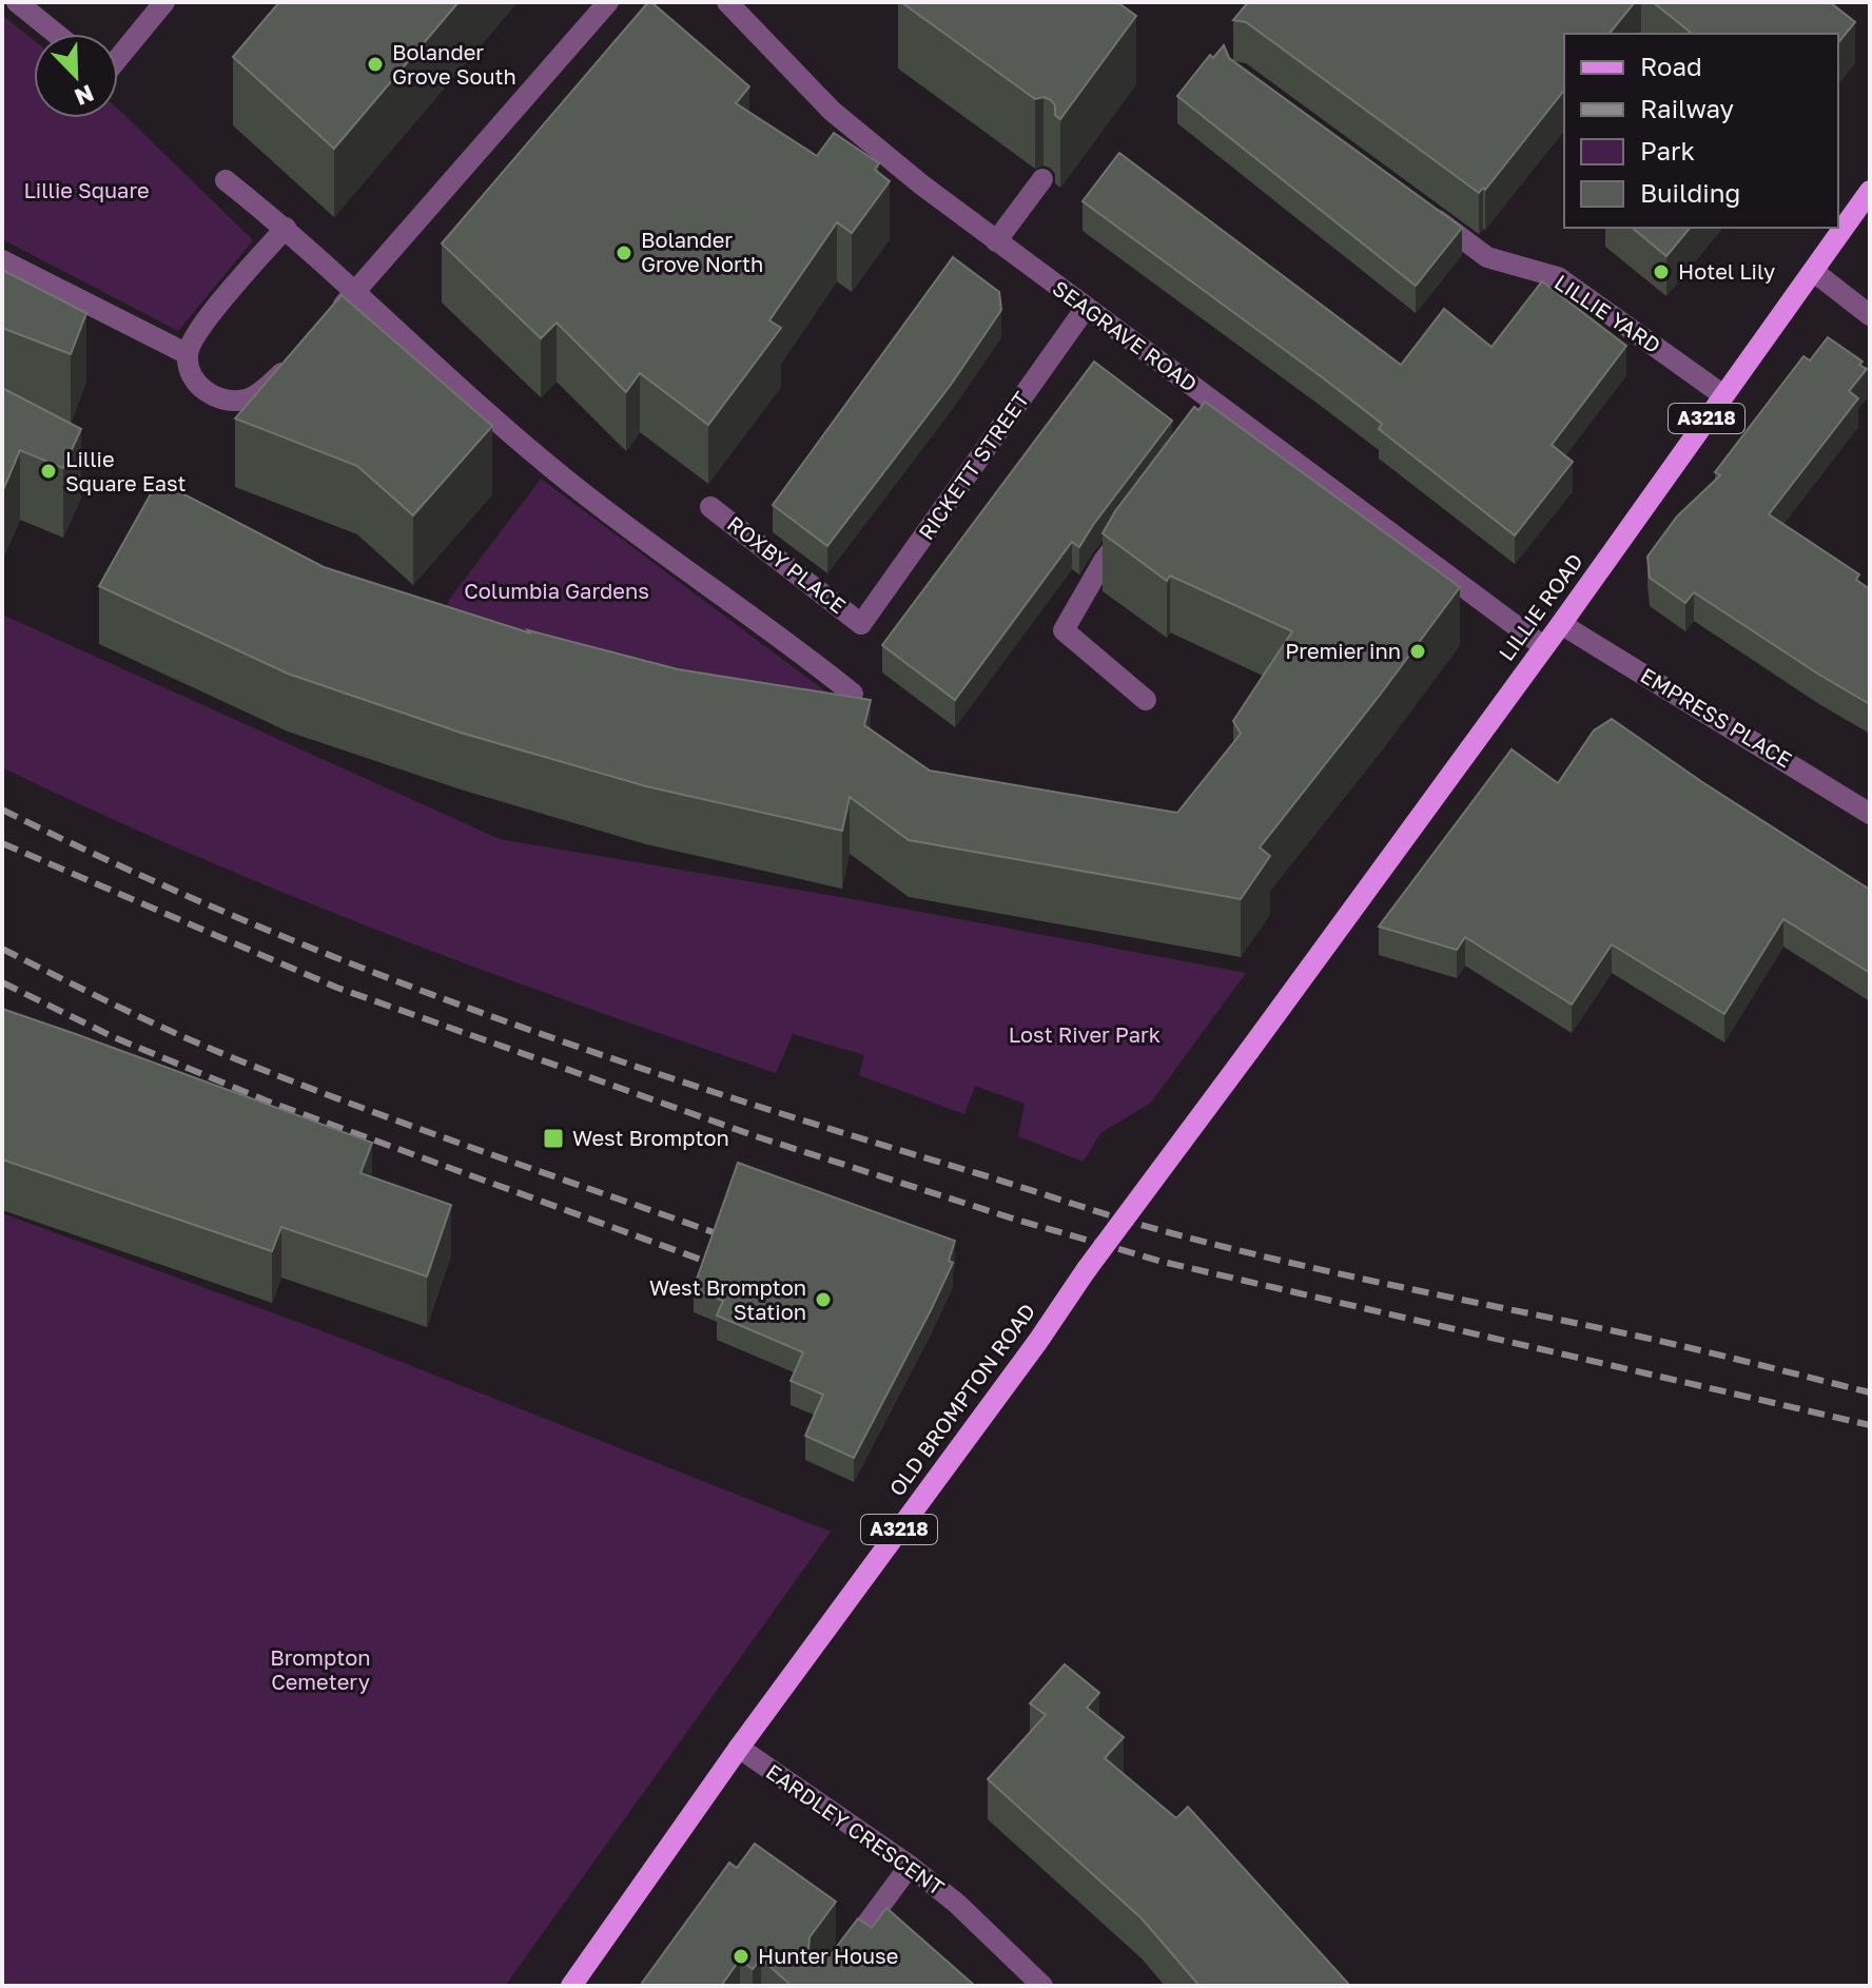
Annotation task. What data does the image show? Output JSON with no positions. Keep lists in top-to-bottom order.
{
  "streets": {
    "main road": ["A3218", "LILLIE ROAD", "OLD BROMPTON ROAD"],
    "street": [
      "LILLIE YARD",
      "SEAGRAVE ROAD",
      "RICKETT STREET",
      "ROXBY PLACE",
      "EMPRESS PLACE",
      "EARDLEY CRESCENT"
    ]
  },
  "crossings": [
    ["LILLIE YARD", "LILLIE ROAD"],
    ["SEAGRAVE ROAD", "RICKETT STREET"],
    ["SEAGRAVE ROAD", "LILLIE ROAD"],
    ["RICKETT STREET", "ROXBY PLACE"],
    ["LILLIE ROAD", "EMPRESS PLACE"],
    ["LILLIE ROAD", "OLD BROMPTON ROAD"],
    ["OLD BROMPTON ROAD", "EARDLEY CRESCENT"]
  ],
  "parks": [
    "Lillie Square",
    "Columbia Gardens",
    "Lost River Park",
    "Brompton Cemetery"
  ],
  "places": {
    "other": [
      "Bolander Grove South",
      "Bolander Grove North",
      "Hotel Lily",
      "Lillie Square East",
      "Premier inn",
      "West Brompton Station",
      "Hunter House"
    ],
    "transit": ["West Brompton"]
  },
  "legend": [
    "Road",
    "Railway",
    "Park",
    "Building"
  ],
  "north": "bottom right"
}
